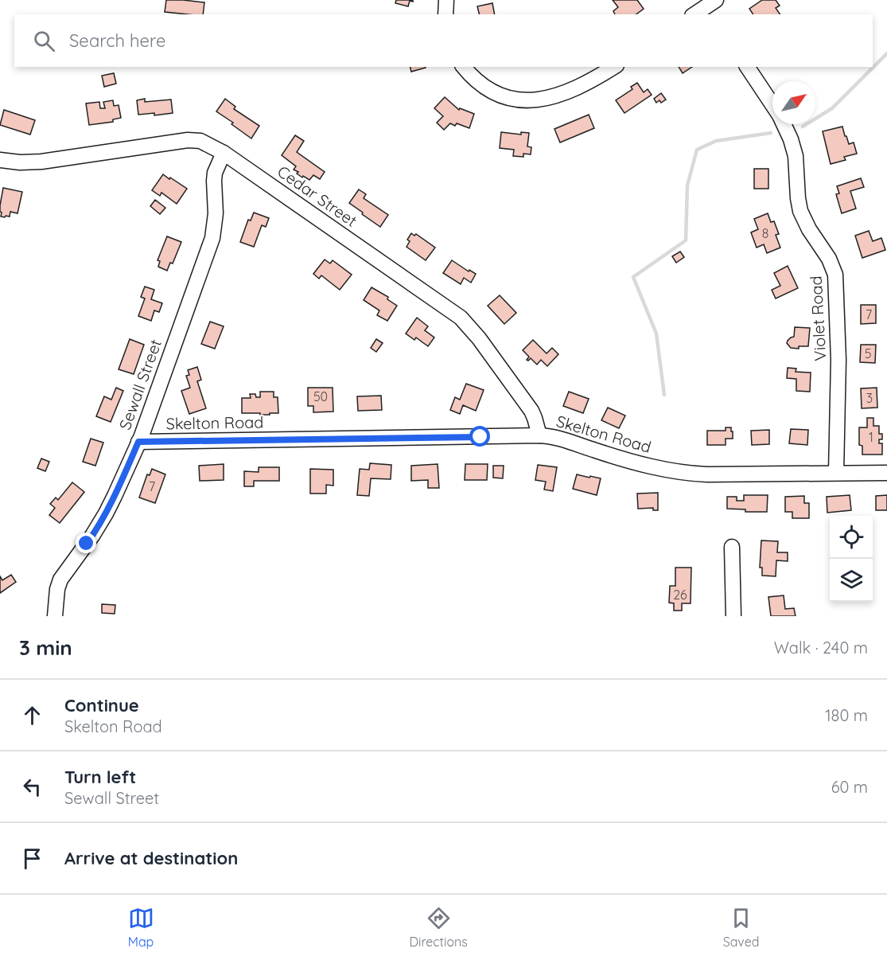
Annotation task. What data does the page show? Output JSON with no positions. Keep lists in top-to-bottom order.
{
  "streets": {
    "street": [
      "Cedar Street",
      "Violet Road",
      "Sewall Street",
      "Skelton Road"
    ]
  },
  "crossings": [
    ["Cedar Street", "Sewall Street"],
    ["Cedar Street", "Skelton Road"],
    ["Violet Road", "Skelton Road"],
    ["Sewall Street", "Skelton Road"]
  ],
  "house_numbers": [
    "8",
    "7",
    "5",
    "50",
    "3",
    "1",
    "7",
    "26"
  ],
  "north": "top right",
  "page": {
    "search": "Search here",
    "heading": ["3 min", "Walk · 240 m"],
    "list": [
      ["Continue", "Skelton Road", "180 m"],
      ["Turn left", "Sewall Street", "60 m"],
      "Arrive at destination"
    ],
    "nav": ["Map", "Directions", "Saved"]
  }
}
